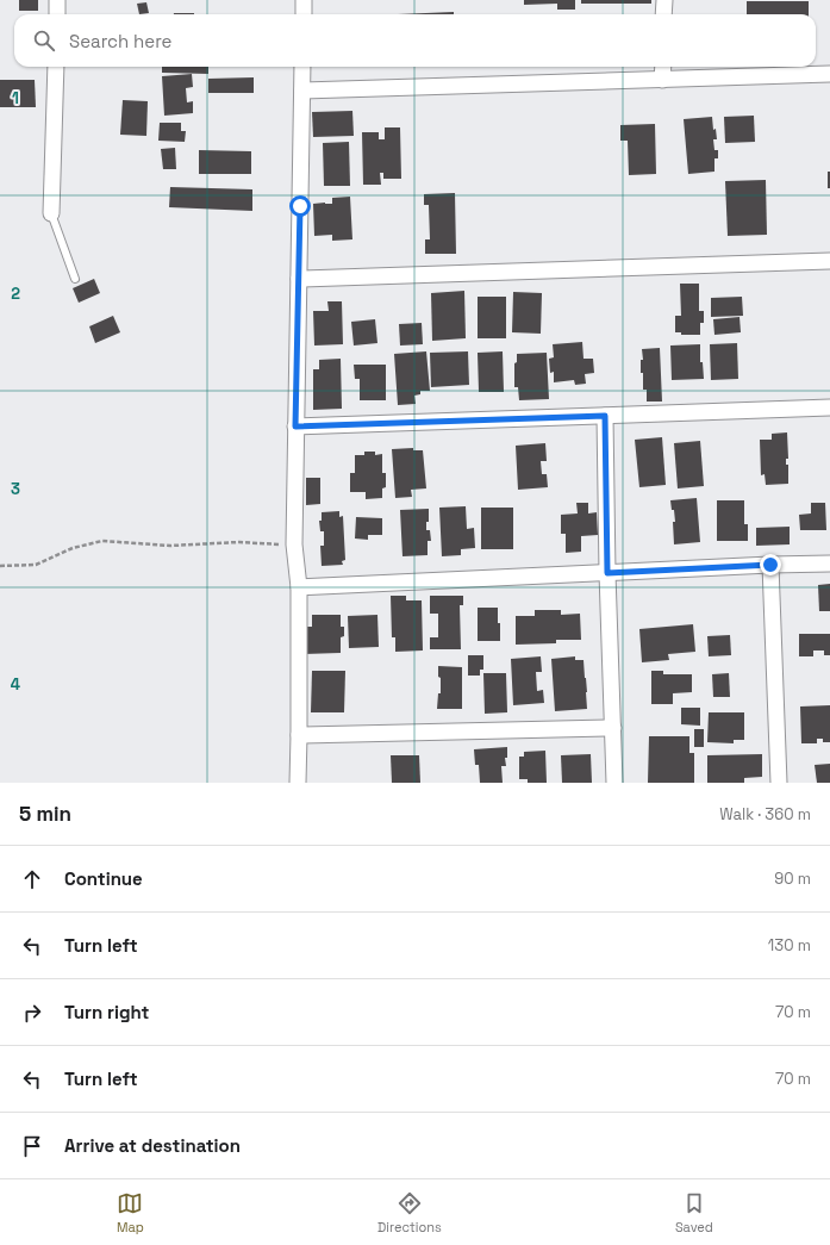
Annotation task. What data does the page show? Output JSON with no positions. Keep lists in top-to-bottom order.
{
  "page": {
    "search": "Search here",
    "heading": ["5 min", "Walk · 360 m"],
    "list": [
      ["Continue", "90 m"],
      ["Turn left", "130 m"],
      ["Turn right", "70 m"],
      ["Turn left", "70 m"],
      "Arrive at destination"
    ],
    "nav": ["Map", "Directions", "Saved"]
  },
  "grid": {
    "rows": [
      "1",
      "2",
      "3",
      "4"
    ]
  }
}
